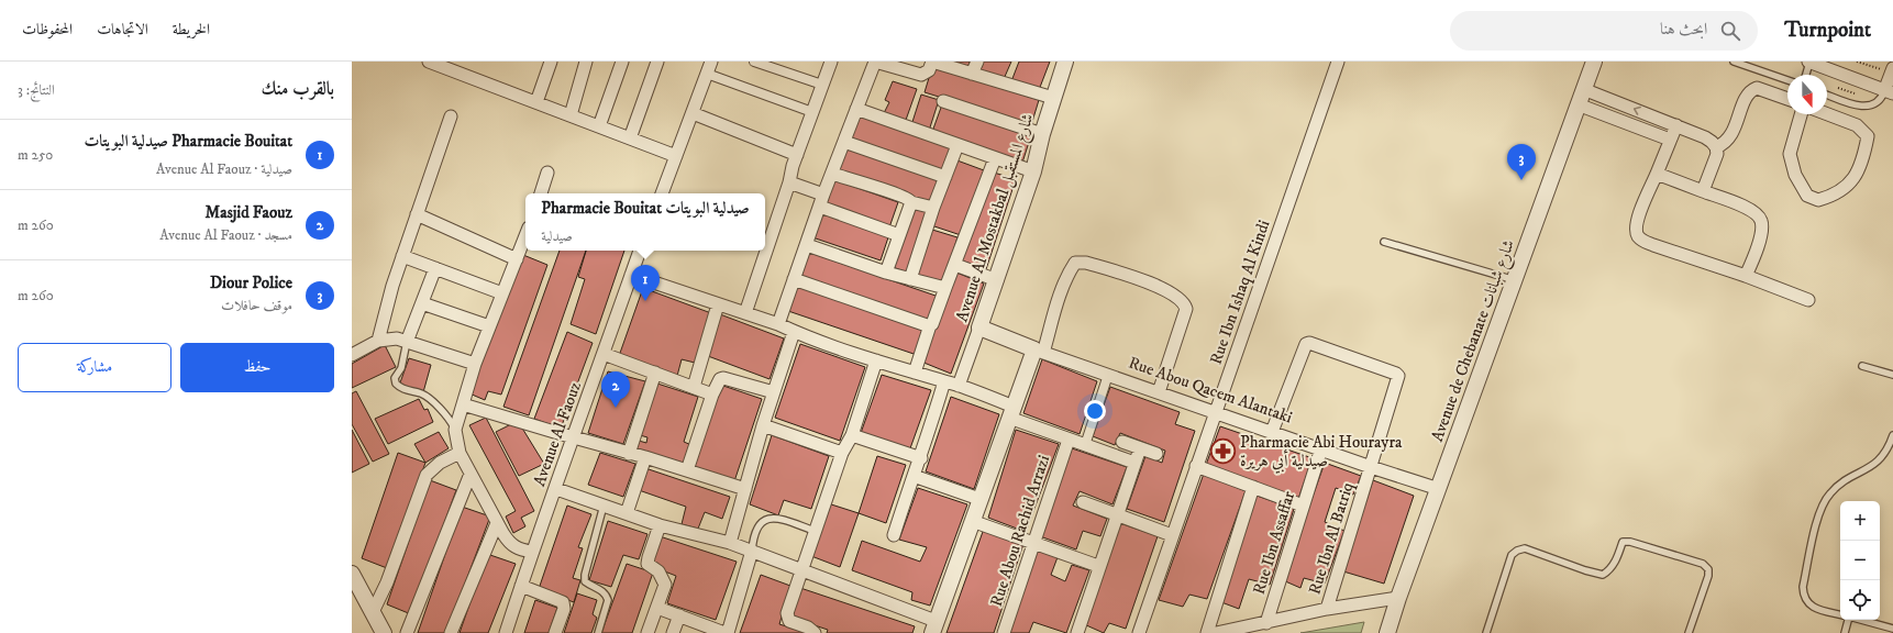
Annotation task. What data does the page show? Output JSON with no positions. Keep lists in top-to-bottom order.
{
  "streets": {
    "street": [
      "Avenue Al Mostakbal شارع المستقبل",
      "Rue Ibn Ishaq Al Kindi",
      "Avenue de Chebanate شارع شبانات",
      "Rue Abou Qacem Alantaki",
      "Avenue Al Faouz",
      "Rue Abou Rachid Arrazi",
      "Rue Ibn Al Batriq",
      "Rue Ibn Assaffar"
    ]
  },
  "crossings": [
    ["Avenue Al Mostakbal شارع المستقبل", "Rue Abou Qacem Alantaki"],
    ["Rue Ibn Ishaq Al Kindi", "Rue Abou Qacem Alantaki"],
    ["Avenue de Chebanate شارع شبانات", "Rue Abou Qacem Alantaki"],
    ["Rue Abou Qacem Alantaki", "Rue Ibn Al Batriq"],
    ["Rue Abou Qacem Alantaki", "Rue Ibn Assaffar"]
  ],
  "places": {
    "pharmacy": ["Pharmacie Abi Hourayra صيدلية أبي هريرة"]
  },
  "north": "bottom",
  "page": {
    "header": "Turnpoint",
    "search": "ابحث هنا",
    "nav": ["الخريطة", "الاتجاهات", "المحفوظات"],
    "heading": ["بالقرب منك", "النتائج: 3"],
    "list": [
      {
        "mark": "1",
        "name": "Pharmacie Bouitat صيدلية البويتات",
        "note": "صيدلية · Avenue Al Faouz",
        "value": "250 m"
      },
      {
        "mark": "2",
        "name": "Masjid Faouz",
        "note": "مسجد · Avenue Al Faouz",
        "value": "260 m"
      },
      {
        "mark": "3",
        "name": "Diour Police",
        "note": "موقف حافلات",
        "value": "260 m"
      }
    ],
    "pins": ["3", "1", "2"],
    "popup": ["Pharmacie Bouitat صيدلية البويتات", "صيدلية"],
    "buttons": ["حفظ", "مشاركة"],
    "map_buttons": ["+", "−"]
  }
}
